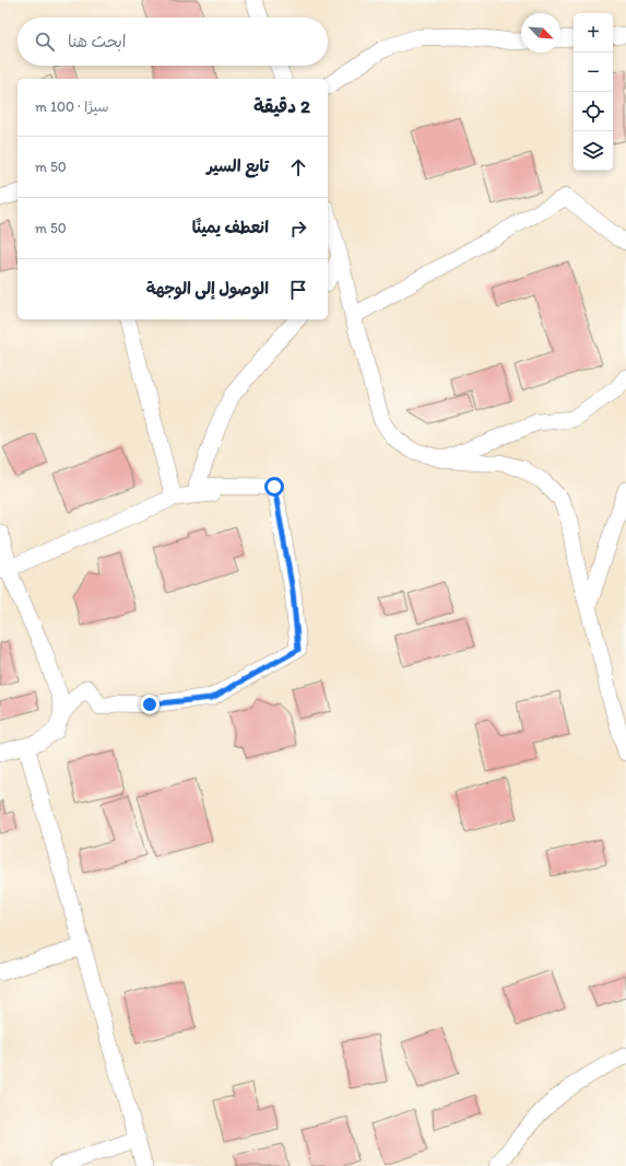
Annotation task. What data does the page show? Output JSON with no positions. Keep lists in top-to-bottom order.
{
  "north": "bottom right",
  "page": {
    "map_buttons": ["+", "−"],
    "search": "ابحث هنا",
    "heading": ["2 دقيقة", "سيرًا · 100 m"],
    "list": [
      ["تابع السير", "50 m"],
      ["انعطف يمينًا", "50 m"],
      "الوصول إلى الوجهة"
    ]
  }
}
